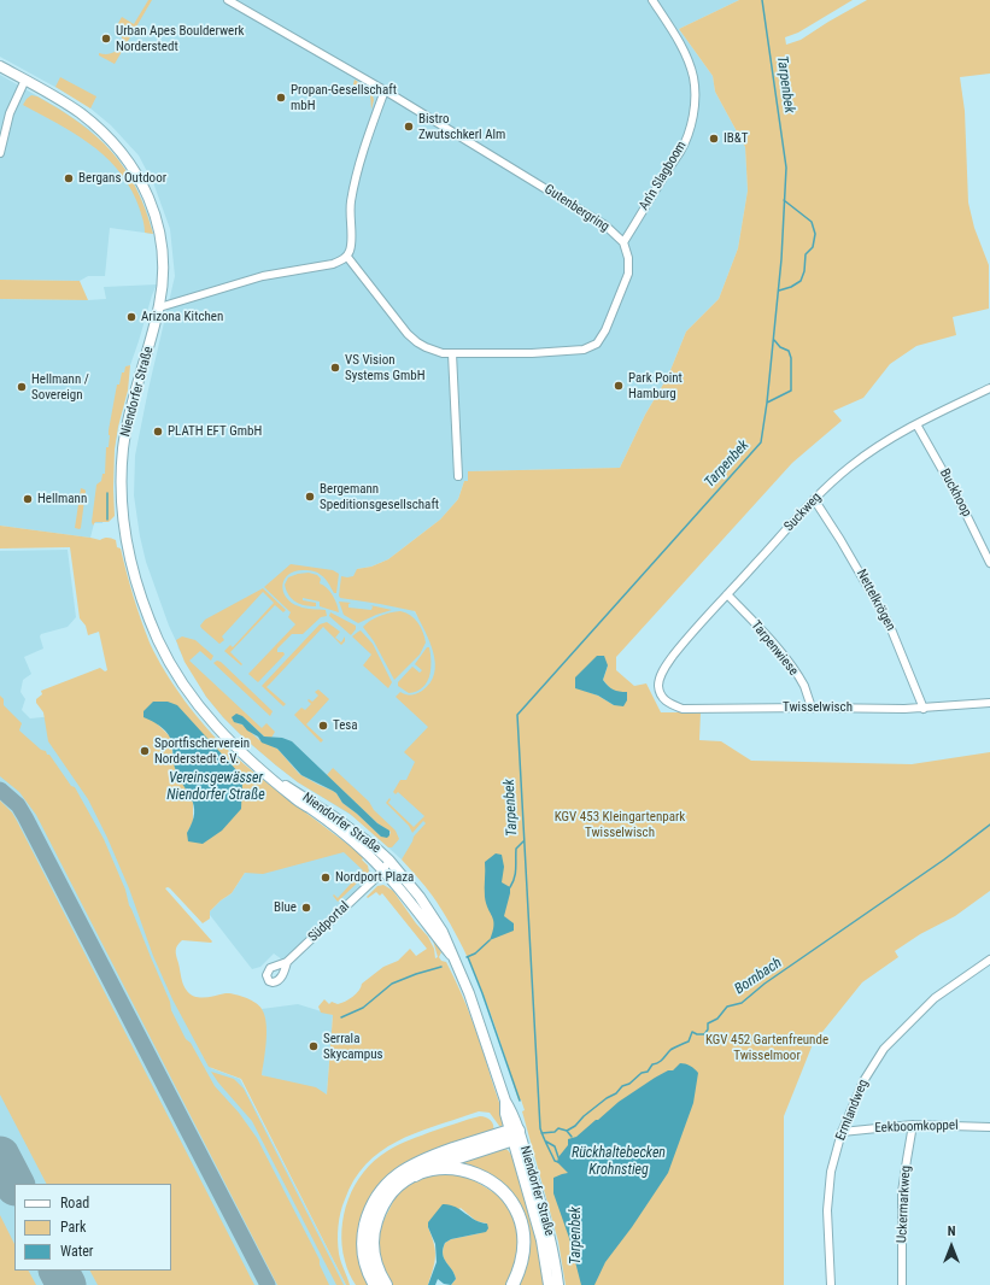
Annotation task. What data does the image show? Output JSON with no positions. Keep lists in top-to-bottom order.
{
  "streets": {
    "main road": ["Niendorfer Straße"],
    "street": [
      "An'n Slagboom",
      "Gutenbergring",
      "Buckhoop",
      "Suckweg",
      "Nettelkrögen",
      "Tarpenwiese",
      "Twisselwisch",
      "Südportal",
      "Ermlandweg",
      "Eekboomkoppel",
      "Uckermarkweg"
    ]
  },
  "crossings": [
    ["An'n Slagboom", "Gutenbergring"],
    ["Niendorfer Straße", "Südportal"],
    ["Buckhoop", "Suckweg"],
    ["Suckweg", "Nettelkrögen"],
    ["Suckweg", "Tarpenwiese"],
    ["Suckweg", "Twisselwisch"],
    ["Nettelkrögen", "Twisselwisch"],
    ["Tarpenwiese", "Twisselwisch"],
    ["Ermlandweg", "Eekboomkoppel"],
    ["Eekboomkoppel", "Uckermarkweg"]
  ],
  "water": [
    "Tarpenbek",
    "Vereinsgewässer Niendorfer Straße",
    "Bornbach",
    "Rückhaltebecken Krohnstieg"
  ],
  "parks": ["KGV 453 Kleingartenpark Twisselwisch", "KGV 452 Gartenfreunde Twisselmoor"],
  "places": [
    "Urban Apes Boulderwerk Norderstedt",
    "Propan-Gesellschaft mbH",
    "Bistro Zwutschkerl Alm",
    "IB&T",
    "Bergans Outdoor",
    "Arizona Kitchen",
    "VS Vision Systems GmbH",
    "Park Point Hamburg",
    "Hellmann / Sovereign",
    "PLATH EFT GmbH",
    "Bergemann Speditionsgesellschaft",
    "Hellmann",
    "Tesa",
    "Sportfischerverein Norderstedt e.V.",
    "Nordport Plaza",
    "Blue",
    "Serrala Skycampus"
  ],
  "legend": ["Road", "Park", "Water"],
  "north": "top"
}
